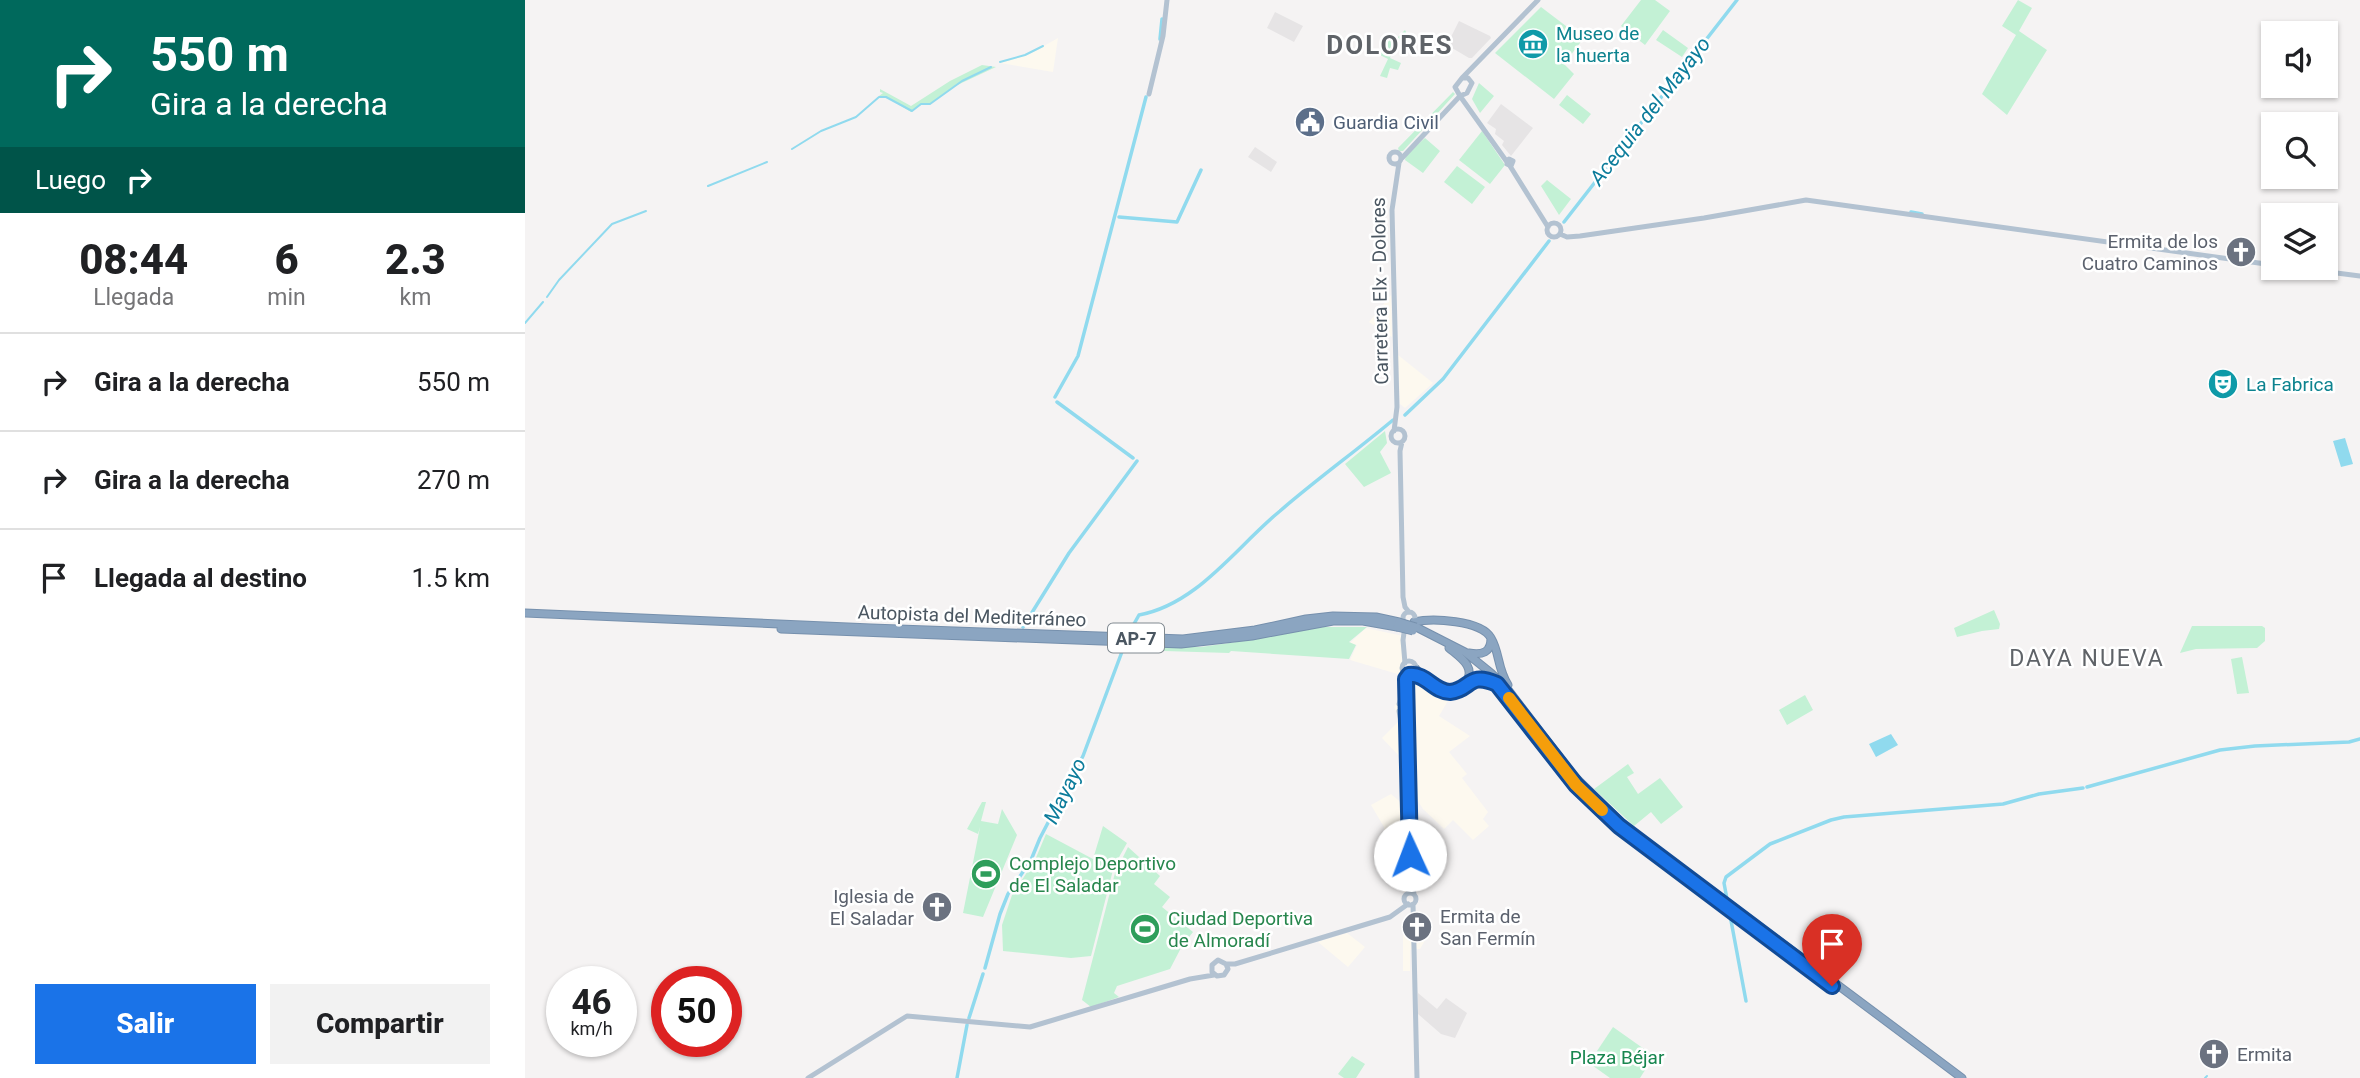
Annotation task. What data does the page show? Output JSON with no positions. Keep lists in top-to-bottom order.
{
  "streets": {
    "highway": ["Autopista del Mediterráneo", "AP-7"],
    "main road": ["Carretera Elx - Dolores"]
  },
  "districts": ["DOLORES", "DAYA NUEVA"],
  "water": ["Acequia del Mayayo", "Mayayo"],
  "parks": ["Plaza Béjar"],
  "places": {
    "museum": ["Museo de la huerta"],
    "public building": ["Guardia Civil"],
    "church": [
      "Ermita de los Cuatro Caminos",
      "Iglesia de El Saladar",
      "Ermita de San Fermín",
      "Ermita"
    ],
    "theatre": ["La Fabrica"],
    "sports": ["Complejo Deportivo de El Saladar", "Ciudad Deportiva de Almoradí"]
  },
  "page": {
    "turn": ["550 m", "Gira a la derecha"],
    "then": "Luego",
    "eta": [
      "08:44",
      "Llegada",
      "6",
      "min",
      "2.3",
      "km"
    ],
    "list": [
      {
        "name": "Gira a la derecha",
        "value": "550 m"
      },
      {
        "name": "Gira a la derecha",
        "value": "270 m"
      },
      {
        "name": "Llegada al destino",
        "value": "1.5 km"
      }
    ],
    "speed": "46 km/h",
    "limit": "50",
    "buttons": ["Salir", "Compartir"]
  }
}
